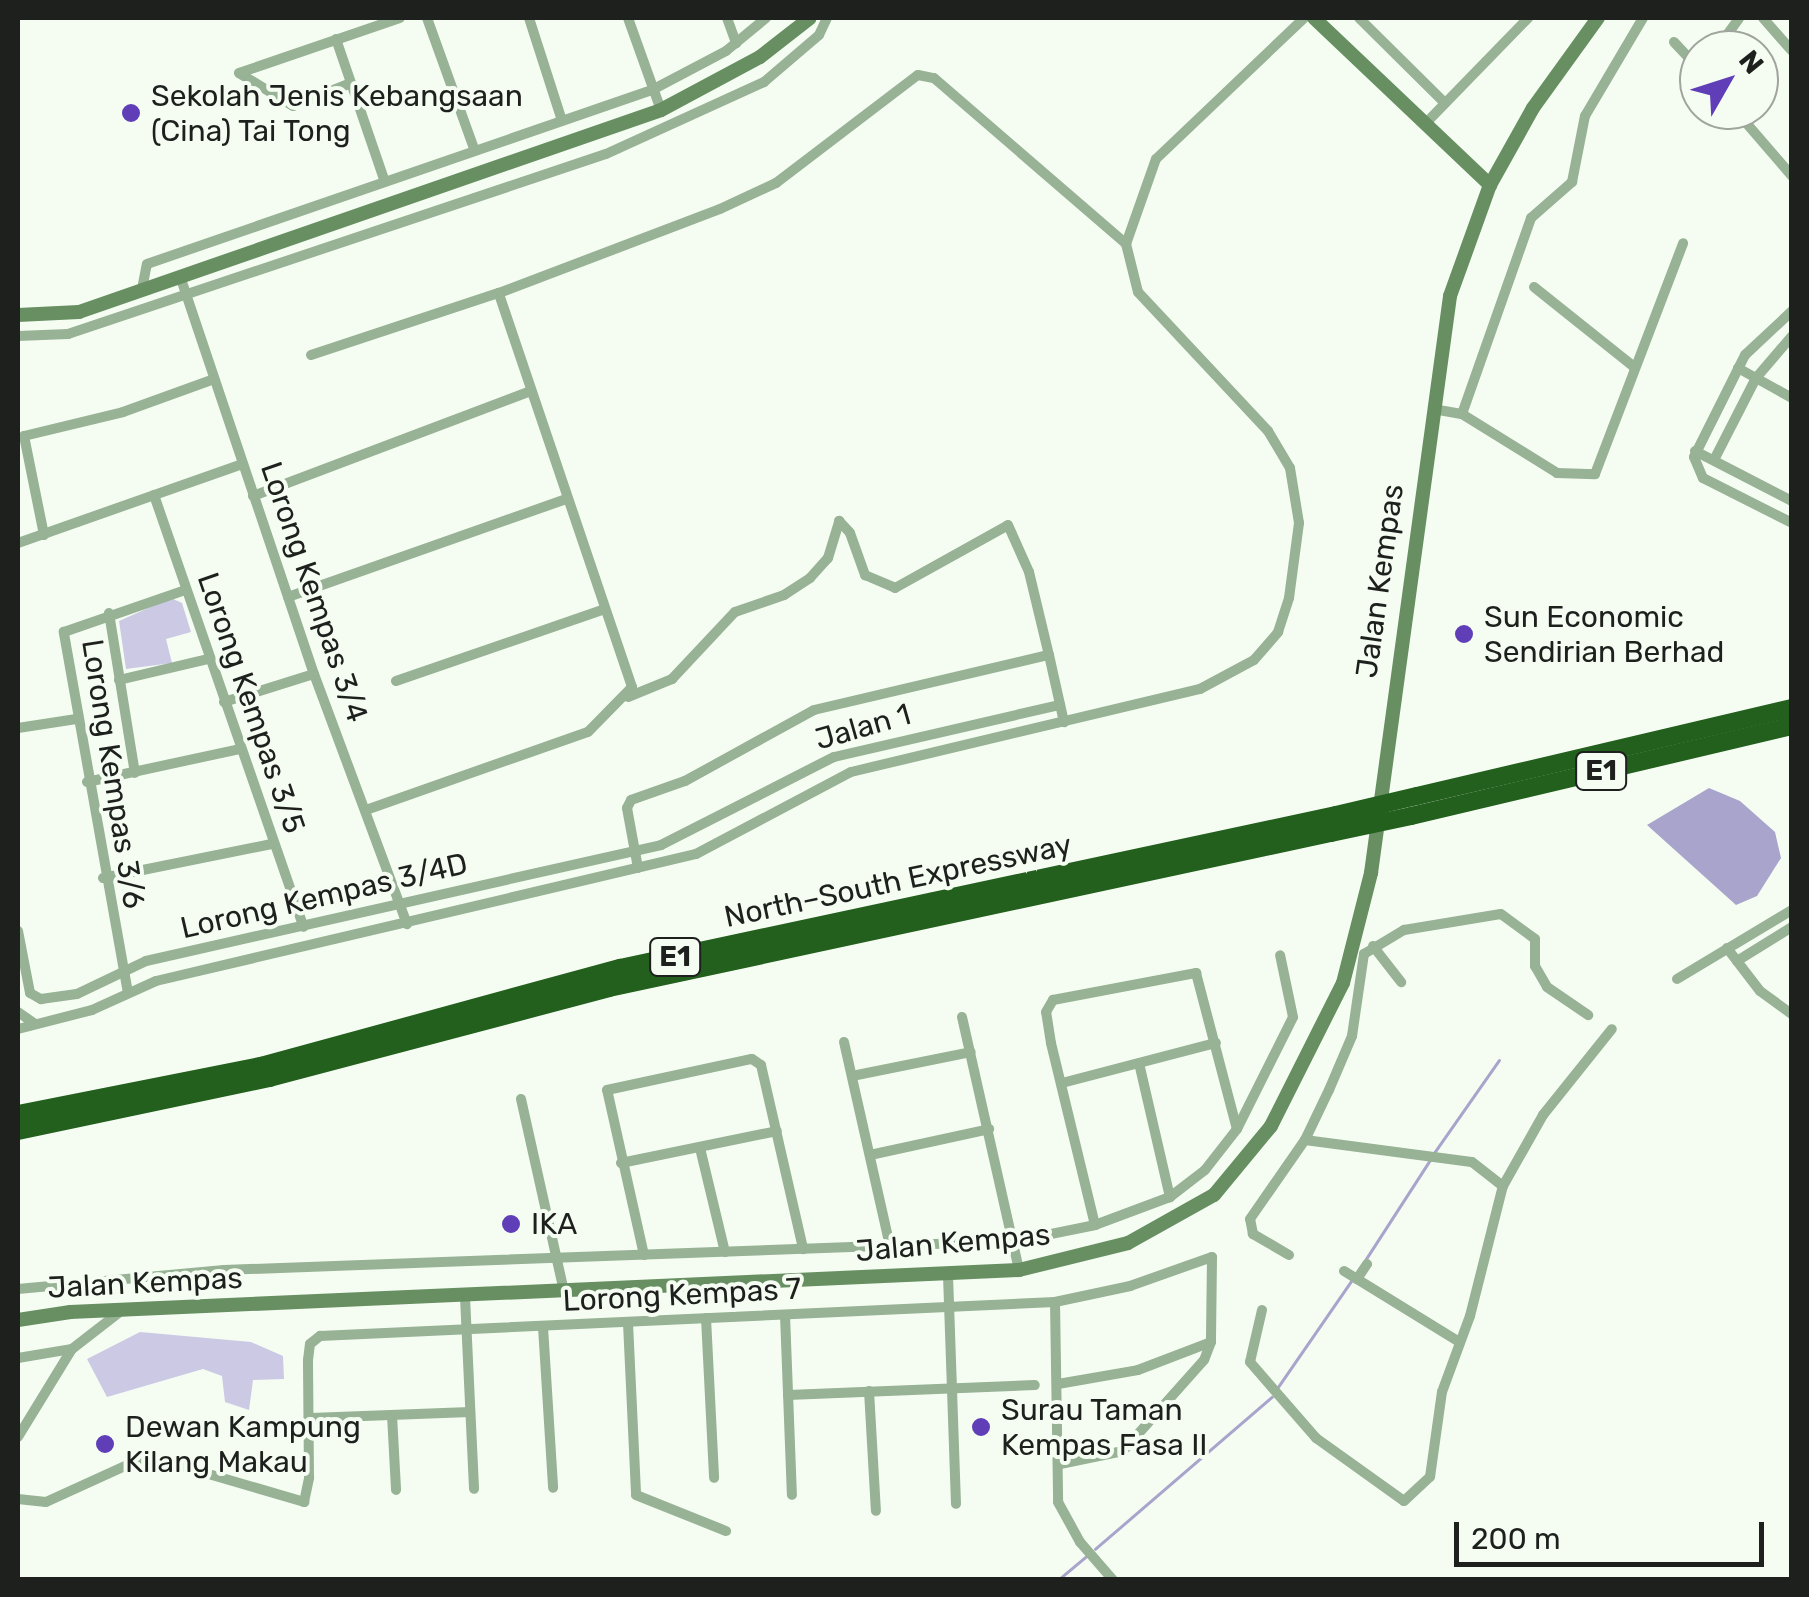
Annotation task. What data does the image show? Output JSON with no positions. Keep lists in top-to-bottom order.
{
  "streets": {
    "highway": ["E1", "North–South Expressway"],
    "main road": ["Jalan Kempas"],
    "street": [
      "Lorong Kempas 3/4",
      "Lorong Kempas 3/5",
      "Jalan 1",
      "Lorong Kempas 3/6",
      "Lorong Kempas 3/4D",
      "Lorong Kempas 7"
    ]
  },
  "crossings": [
    ["Lorong Kempas 3/4", "Lorong Kempas 3/4D"],
    ["Lorong Kempas 3/5", "Lorong Kempas 3/6"],
    ["Lorong Kempas 3/5", "Lorong Kempas 3/4D"],
    ["Jalan 1", "Lorong Kempas 3/4D"],
    ["Lorong Kempas 3/6", "Lorong Kempas 3/4D"]
  ],
  "places": [
    "Sekolah Jenis Kebangsaan (Cina) Tai Tong",
    "Sun Economic Sendirian Berhad",
    "IKA",
    "Surau Taman Kempas Fasa II",
    "Dewan Kampung Kilang Makau"
  ],
  "scale_bar": "200 m",
  "north": "top right"
}
